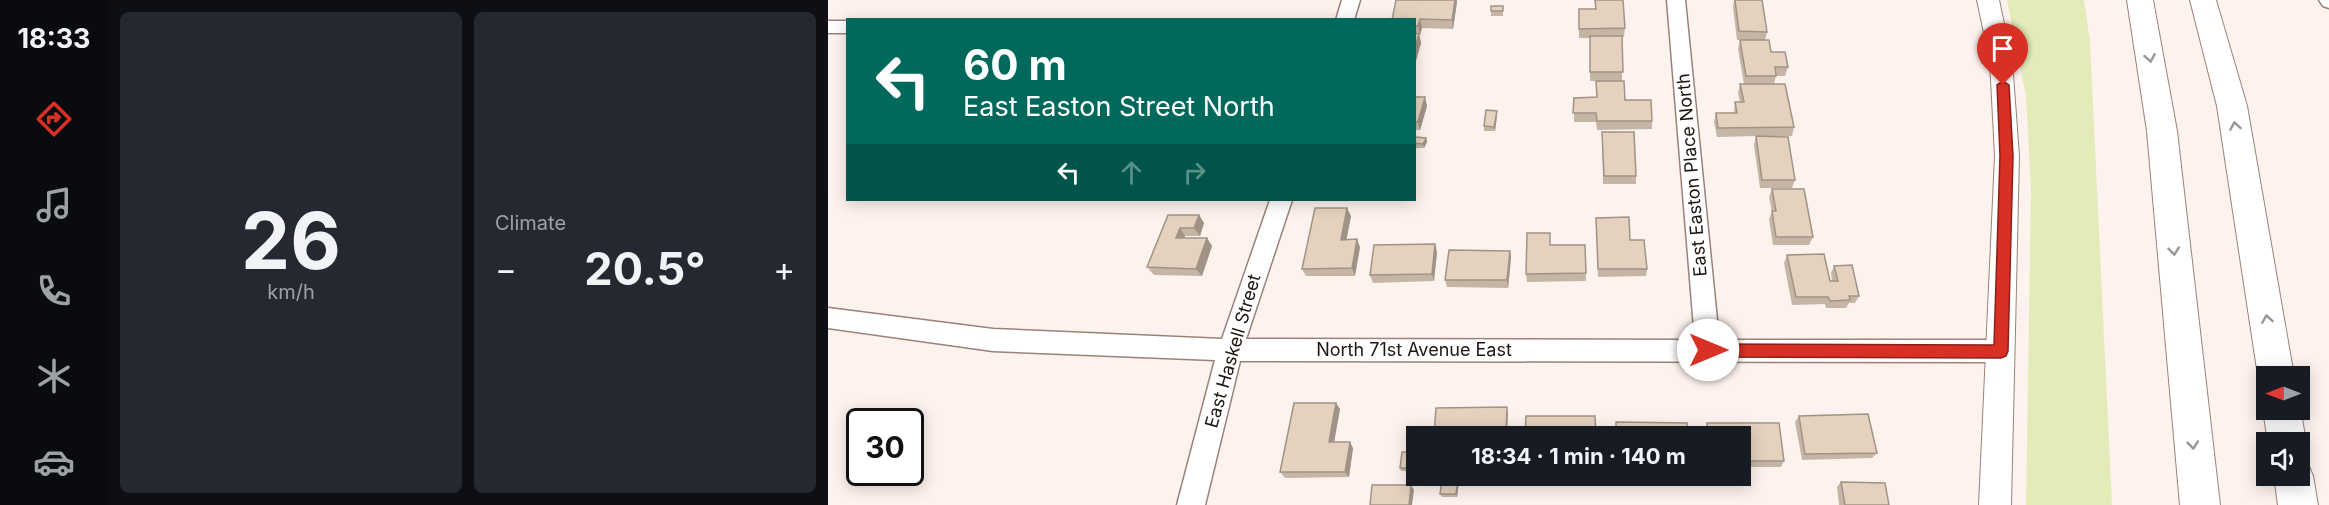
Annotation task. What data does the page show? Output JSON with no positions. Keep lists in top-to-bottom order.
{
  "streets": {
    "street": ["East Easton Place North", "North 71st Avenue East", "East Haskell Street"]
  },
  "crossings": [
    ["East Easton Place North", "North 71st Avenue East"],
    ["North 71st Avenue East", "East Haskell Street"]
  ],
  "north": "left",
  "page": {
    "tabs": "18:33",
    "tile": [
      ["26", "km/h"],
      "Climate"
    ],
    "turn": ["60 m", "East Easton Street North"],
    "heat": ["−", "20.5°", "+"],
    "limit": "30",
    "trip": "18:34 · 1 min · 140 m"
  }
}
